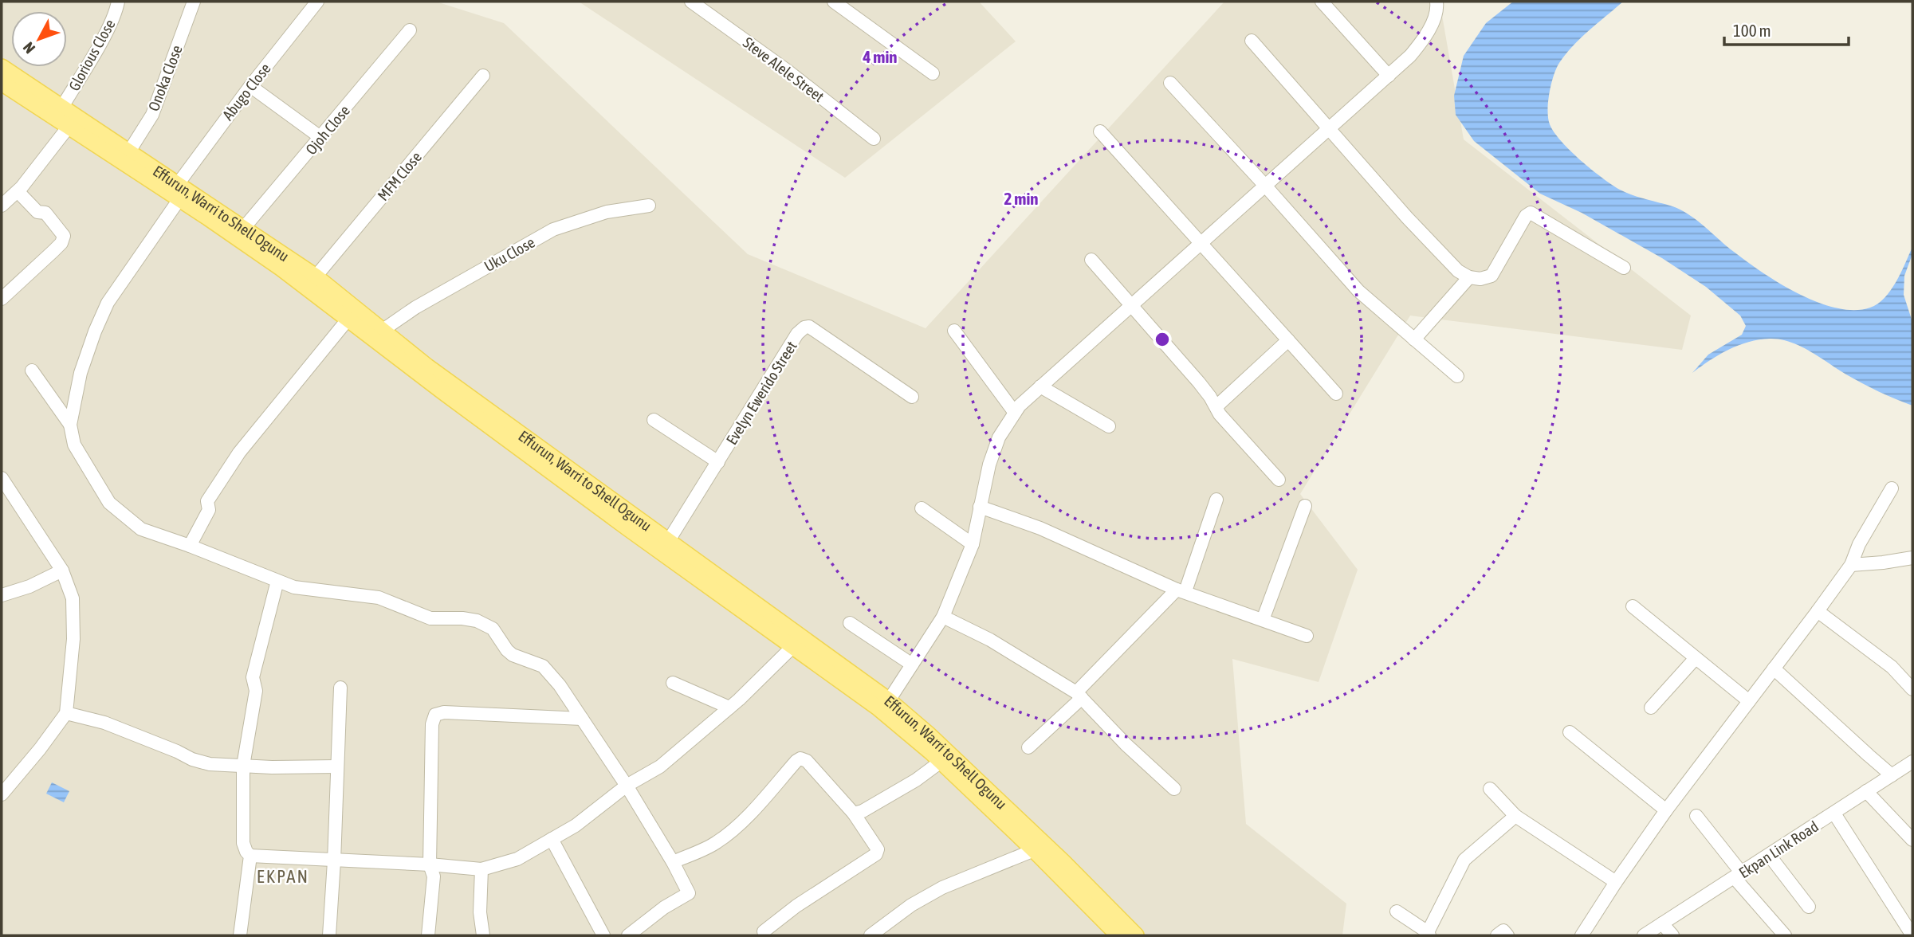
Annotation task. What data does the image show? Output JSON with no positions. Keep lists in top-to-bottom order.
{
  "streets": {
    "main road": ["Effurun, Warri to Shell Ogunu"],
    "street": [
      "Glorious Close",
      "Steve Alele Street",
      "Onoka Close",
      "Abugo Close",
      "Ojoh Close",
      "MFM Close",
      "Uku Close",
      "Evelyn Ewerido Street",
      "Ekpan Link Road"
    ]
  },
  "crossings": [
    ["Glorious Close", "Effurun, Warri to Shell Ogunu"],
    ["Onoka Close", "Effurun, Warri to Shell Ogunu"],
    ["Abugo Close", "Effurun, Warri to Shell Ogunu"],
    ["Ojoh Close", "Effurun, Warri to Shell Ogunu"],
    ["MFM Close", "Effurun, Warri to Shell Ogunu"],
    ["Effurun, Warri to Shell Ogunu", "Uku Close"],
    ["Effurun, Warri to Shell Ogunu", "Evelyn Ewerido Street"]
  ],
  "districts": ["EKPAN"],
  "scale_bar": "100 m",
  "north": "bottom left",
  "rings": ["4 min", "2 min"]
}
